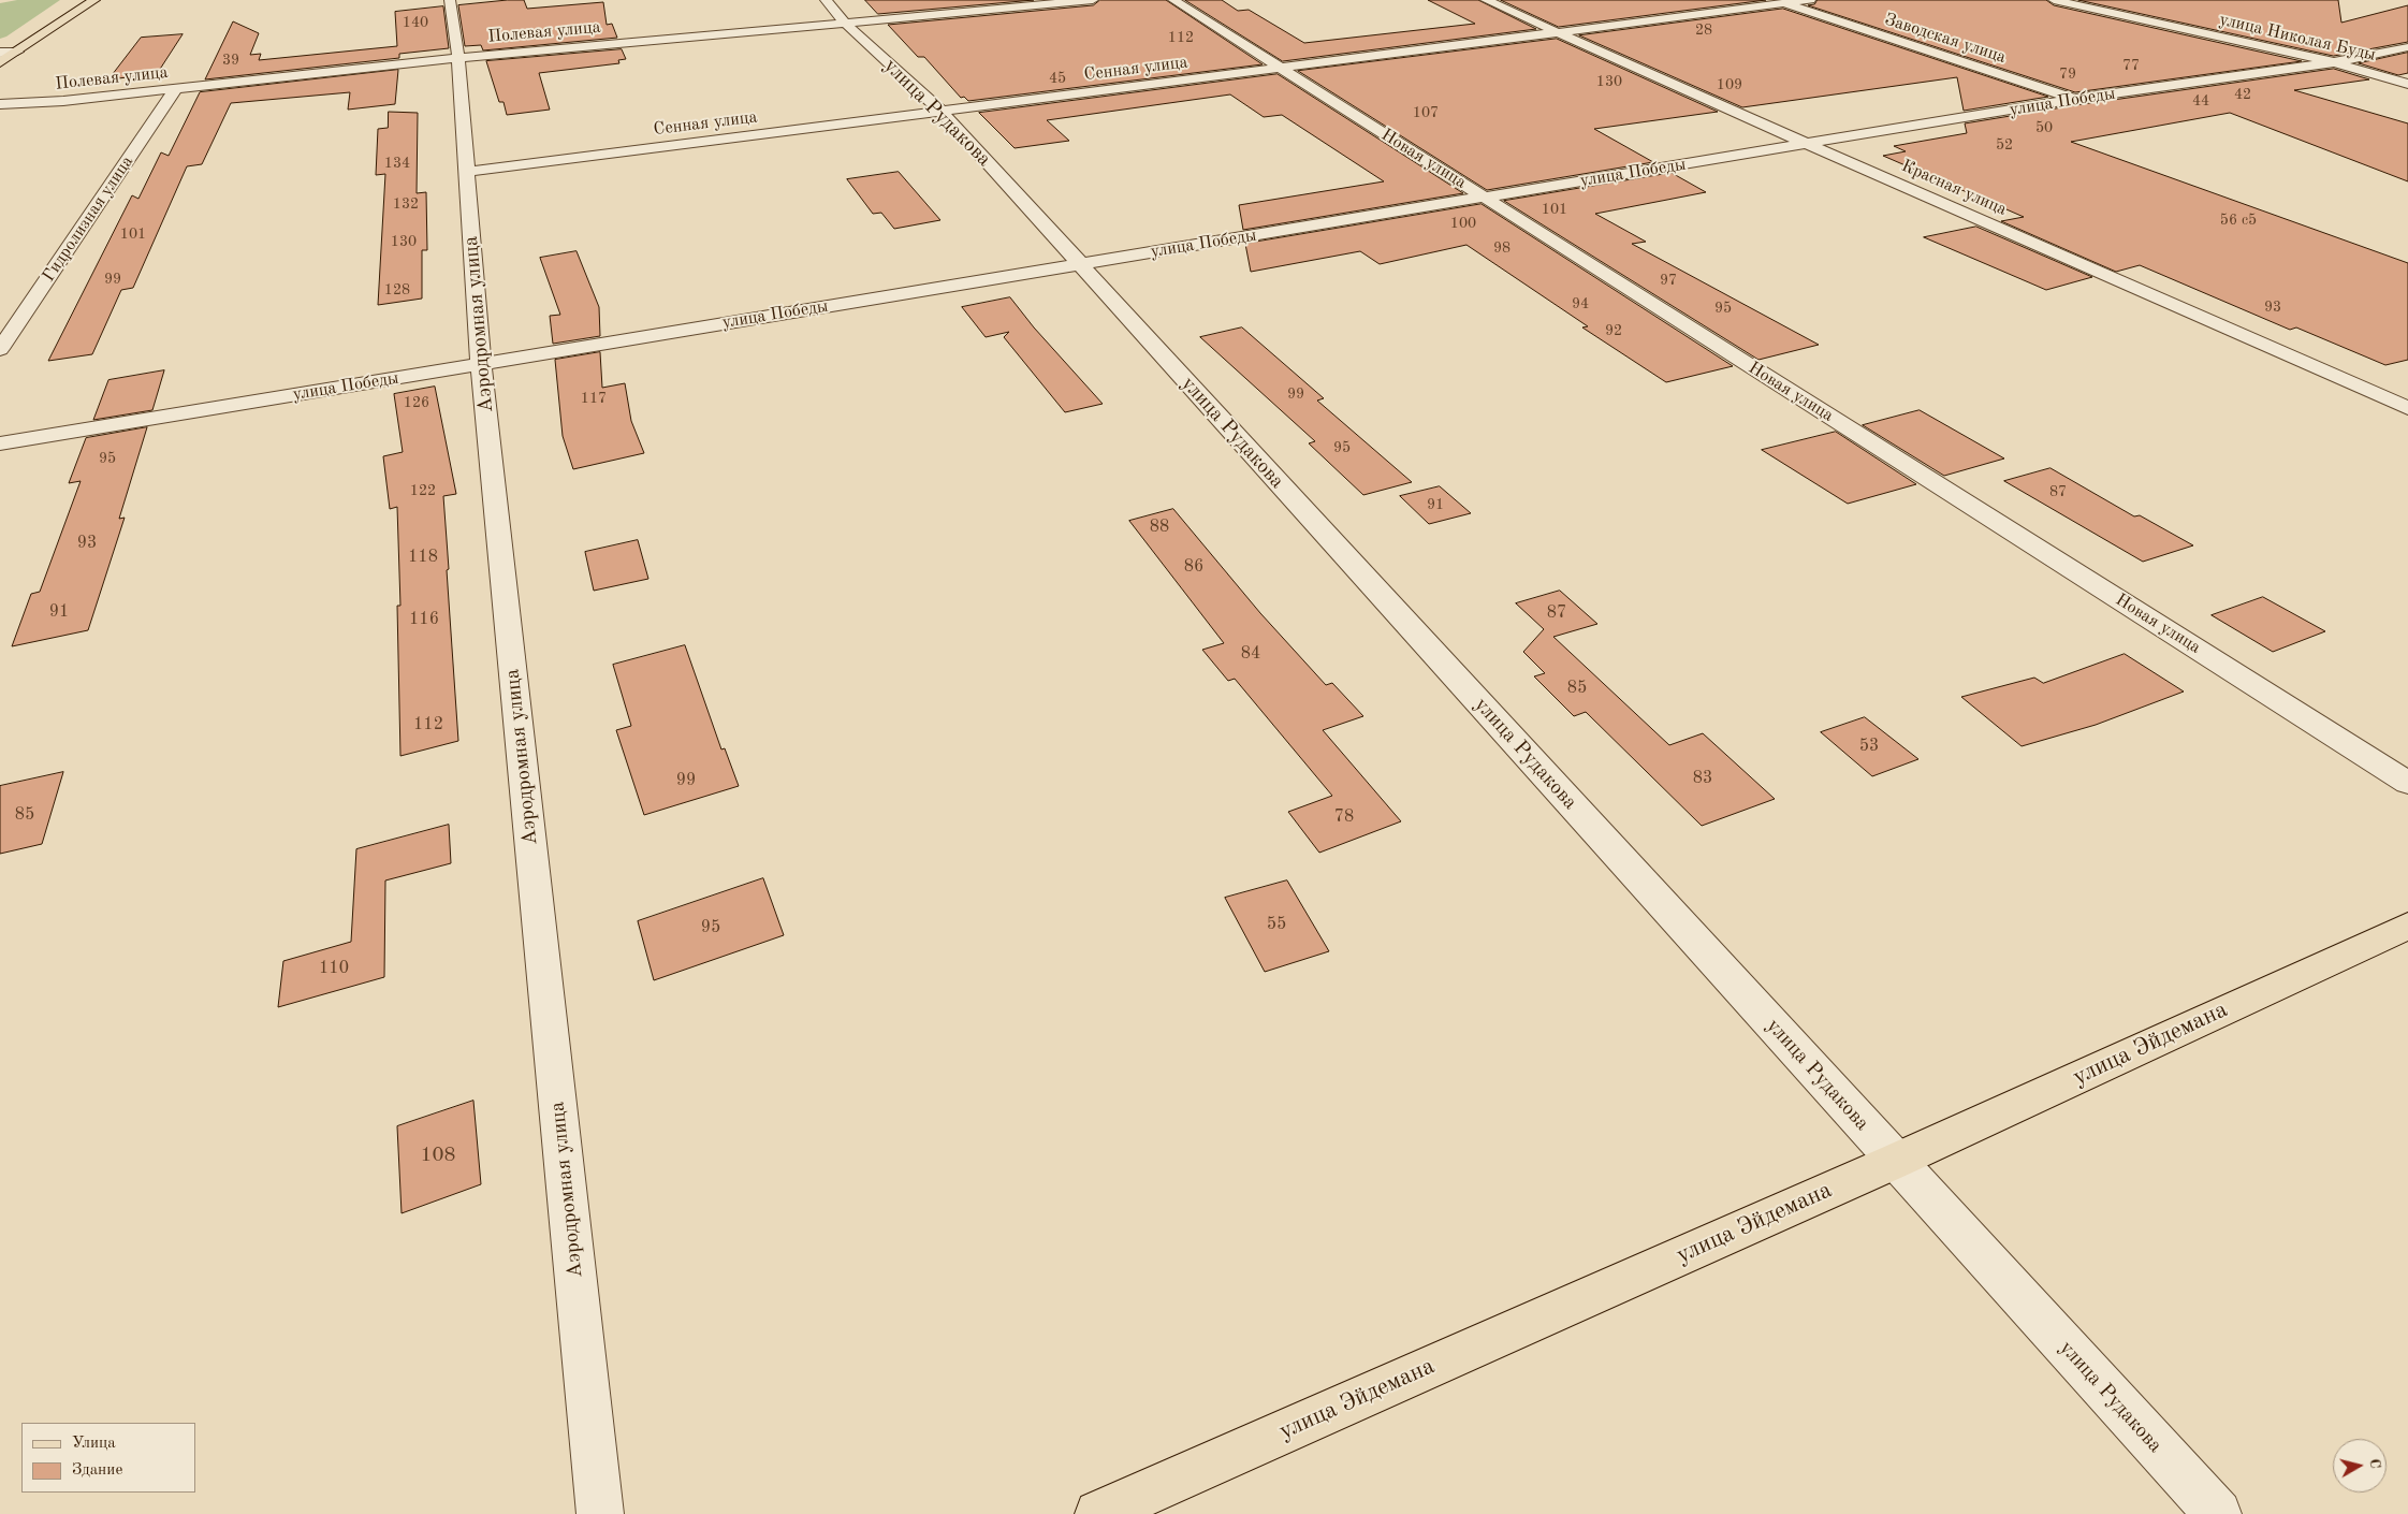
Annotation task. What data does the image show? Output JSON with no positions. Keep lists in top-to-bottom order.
{
  "streets": {
    "main road": ["улица Эйдемана"],
    "street": [
      "Полевая улица",
      "улица Николая Буды",
      "Заводская улица",
      "Сенная улица",
      "улица Победы",
      "улица Рудакова",
      "Новая улица",
      "Красная улица",
      "Гидролизная улица",
      "Аэродромная улица"
    ]
  },
  "crossings": [
    ["Полевая улица", "улица Рудакова"],
    ["Полевая улица", "Гидролизная улица"],
    ["Полевая улица", "Аэродромная улица"],
    ["улица Николая Буды", "улица Победы"],
    ["Заводская улица", "Сенная улица"],
    ["Заводская улица", "улица Победы"],
    ["Сенная улица", "улица Рудакова"],
    ["Сенная улица", "Новая улица"],
    ["Сенная улица", "Красная улица"],
    ["Сенная улица", "Аэродромная улица"],
    ["улица Победы", "улица Рудакова"],
    ["улица Победы", "Новая улица"],
    ["улица Победы", "Красная улица"],
    ["улица Победы", "Аэродромная улица"],
    ["улица Рудакова", "улица Эйдемана"]
  ],
  "house_numbers": [
    "140",
    "28",
    "112",
    "39",
    "77",
    "79",
    "45",
    "130",
    "109",
    "42",
    "44",
    "107",
    "50",
    "52",
    "134",
    "132",
    "101",
    "56 с5",
    "100",
    "101",
    "130",
    "98",
    "99",
    "97",
    "128",
    "94",
    "93",
    "95",
    "92",
    "99",
    "117",
    "126",
    "95",
    "95",
    "122",
    "87",
    "91",
    "88",
    "93",
    "118",
    "86",
    "91",
    "87",
    "116",
    "84",
    "85",
    "112",
    "53",
    "83",
    "99",
    "85",
    "78",
    "55",
    "95",
    "110",
    "108"
  ],
  "legend": ["Улица", "Здание"],
  "north": "right"
}
